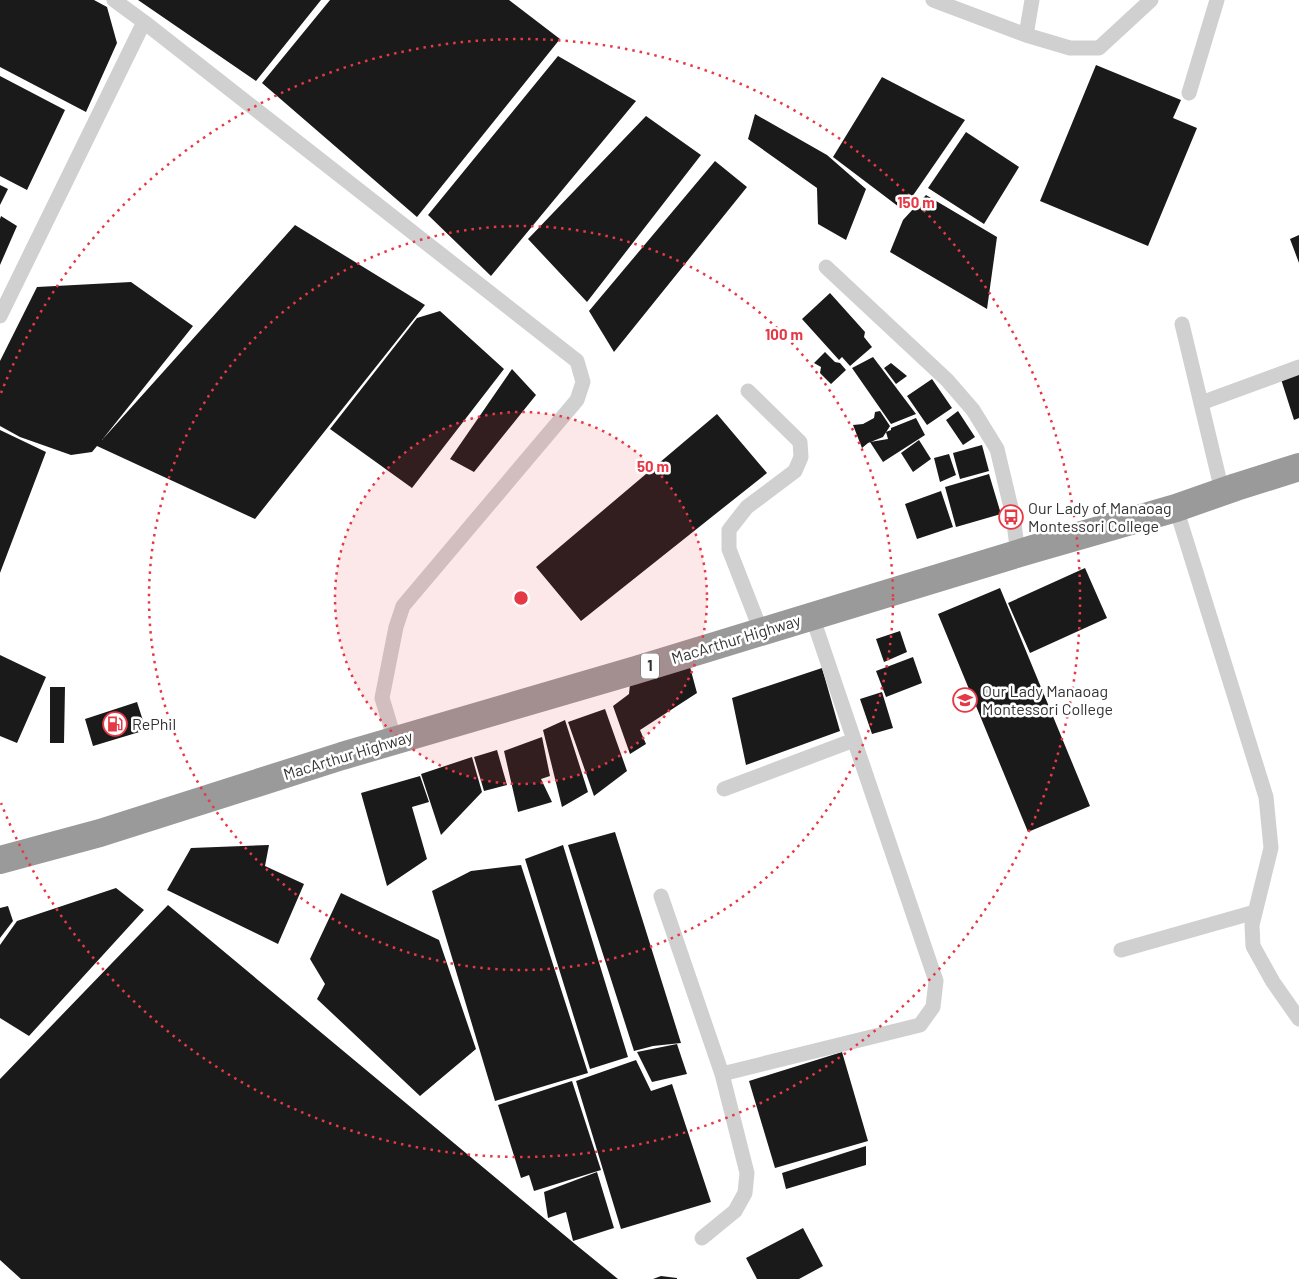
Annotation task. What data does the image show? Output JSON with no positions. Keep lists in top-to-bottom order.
{
  "streets": {
    "highway": ["MacArthur Highway", "1"]
  },
  "places": {
    "bus stop": ["Our Lady of Manaoag Montessori College"],
    "school or university": ["Our Lady Manaoag Montessori College"],
    "fuel station": ["RePhil"]
  },
  "rings": ["150 m", "100 m", "50 m"]
}
